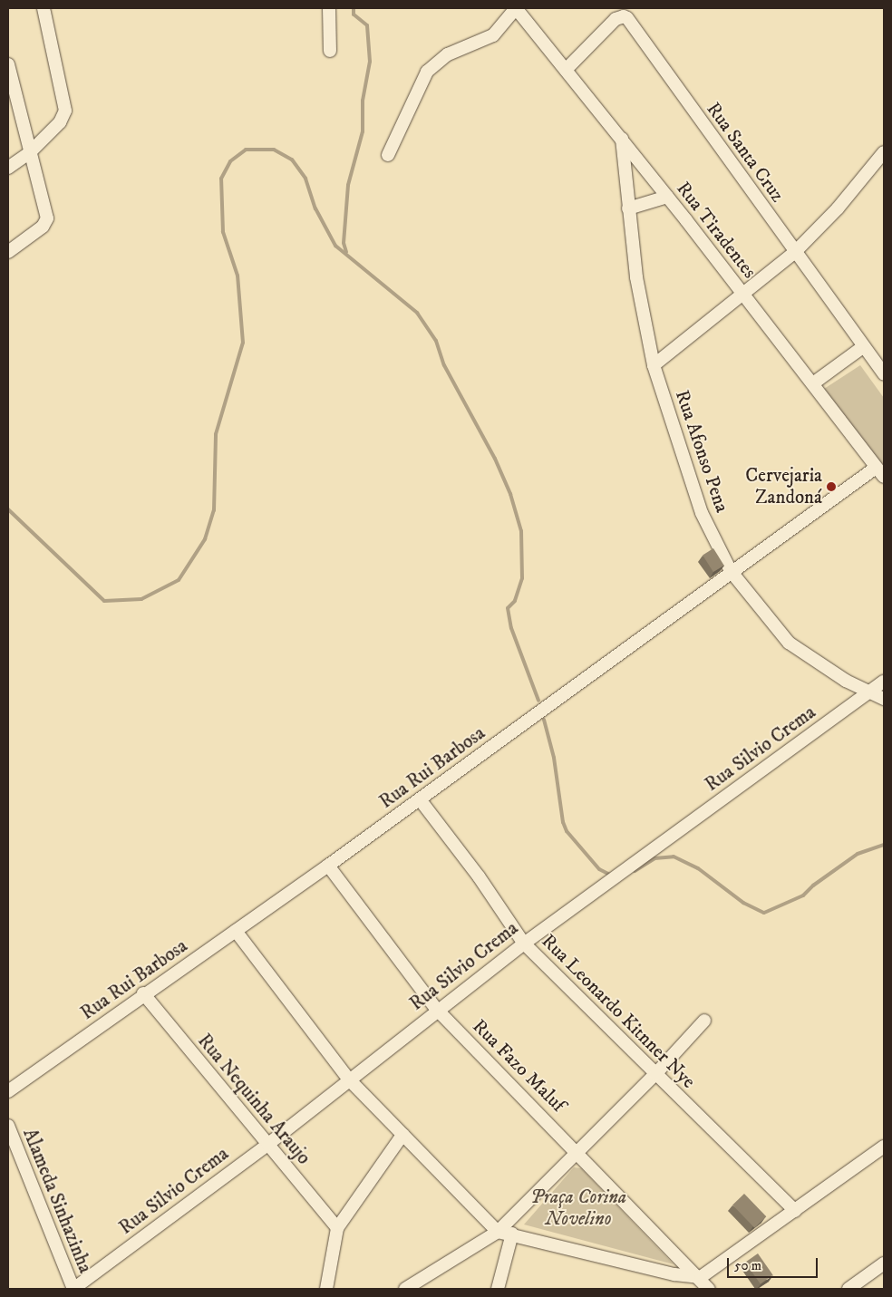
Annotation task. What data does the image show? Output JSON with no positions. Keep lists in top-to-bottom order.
{
  "streets": {
    "street": [
      "Rua Santa Cruz",
      "Rua Tiradentes",
      "Rua Afonso Pena",
      "Rua Silvio Crema",
      "Rua Rui Barbosa",
      "Rua Leonardo Kitnner Nye",
      "Rua Fazo Maluf",
      "Rua Nequinha Araujo",
      "Alameda Sinhazinha"
    ]
  },
  "crossings": [
    ["Rua Santa Cruz", "Rua Tiradentes"],
    ["Rua Tiradentes", "Rua Afonso Pena"],
    ["Rua Tiradentes", "Rua Rui Barbosa"],
    ["Rua Afonso Pena", "Rua Silvio Crema"],
    ["Rua Afonso Pena", "Rua Rui Barbosa"],
    ["Rua Silvio Crema", "Rua Leonardo Kitnner Nye"],
    ["Rua Silvio Crema", "Rua Fazo Maluf"],
    ["Rua Silvio Crema", "Rua Nequinha Araujo"],
    ["Rua Silvio Crema", "Alameda Sinhazinha"],
    ["Rua Rui Barbosa", "Rua Leonardo Kitnner Nye"],
    ["Rua Rui Barbosa", "Rua Fazo Maluf"],
    ["Rua Rui Barbosa", "Rua Nequinha Araujo"]
  ],
  "parks": ["Praça Corina Novelino"],
  "places": ["Cervejaria Zandoná"],
  "scale_bar": "50 m"
}
